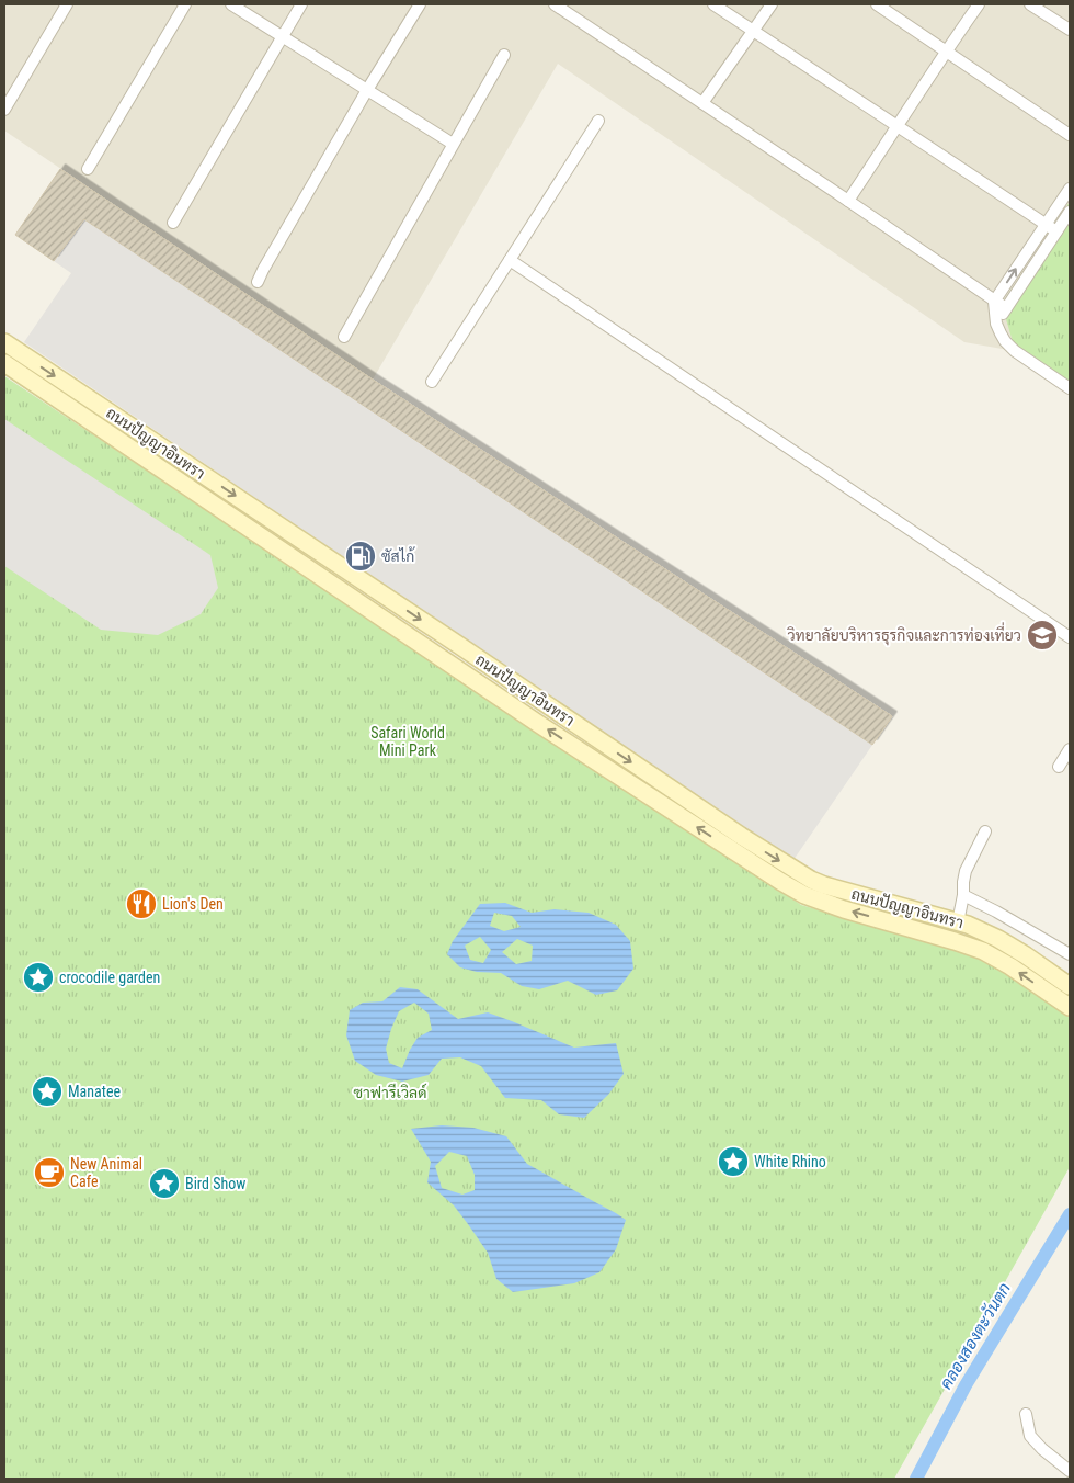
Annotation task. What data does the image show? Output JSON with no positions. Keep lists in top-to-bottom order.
{
  "streets": {
    "street": ["ถนนปัญญาอินทรา"]
  },
  "water": ["คลองสองตะวันตก"],
  "parks": ["Safari World Mini Park", "ซาฟารีเวิลด์"],
  "places": {
    "fuel station": ["ซัสไก้"],
    "school or university": ["วิทยาลัยบริหารธุรกิจและการท่องเที่ยว"],
    "restaurant": ["Lion's Den"],
    "place": [
      "crocodile garden",
      "Manatee",
      "White Rhino",
      "Bird Show"
    ],
    "cafe": ["New Animal Cafe"]
  }
}
